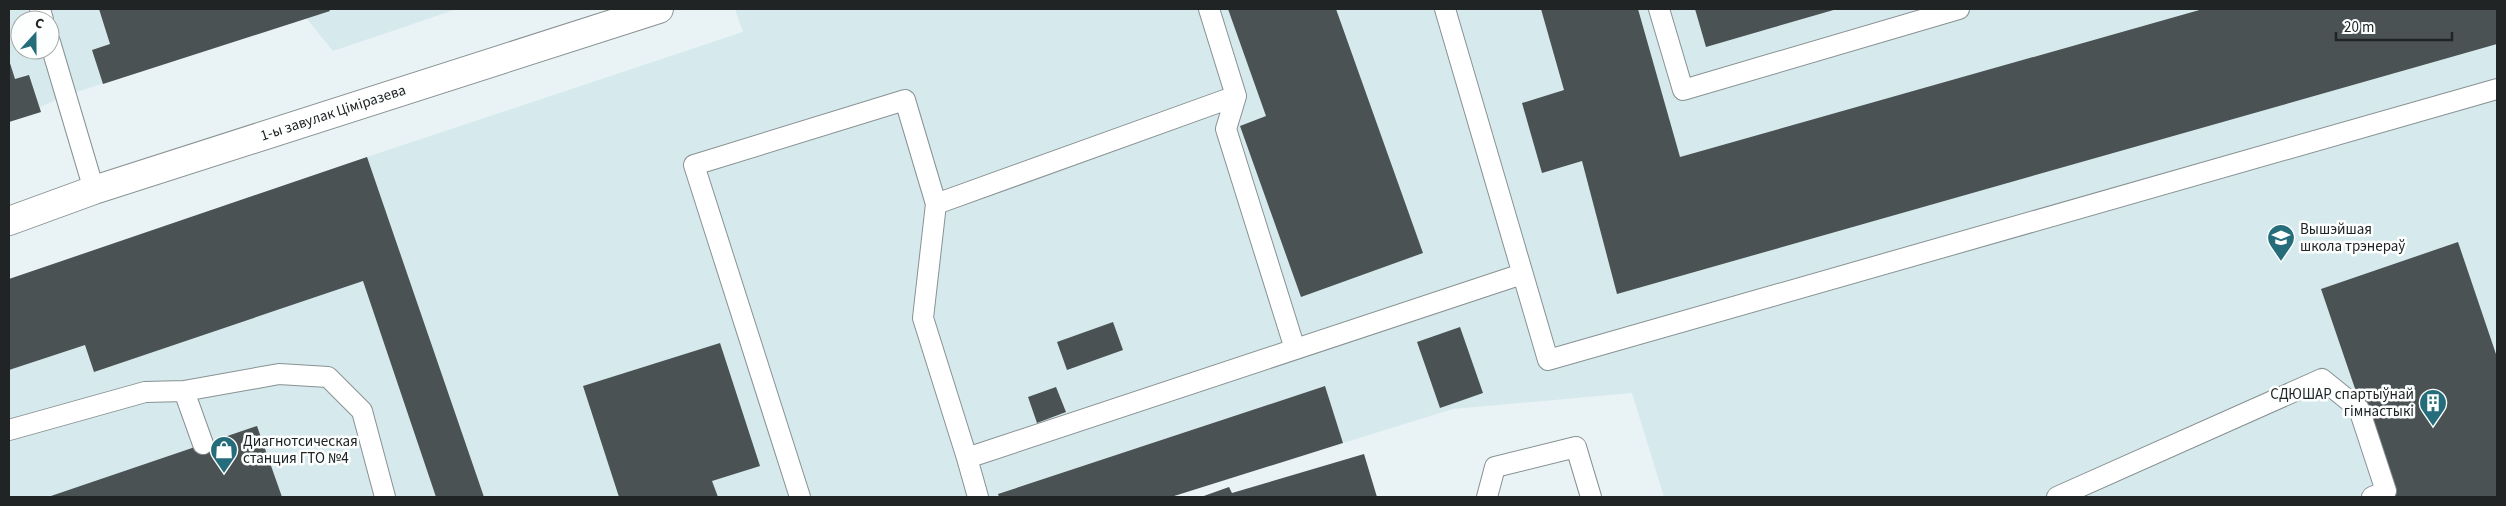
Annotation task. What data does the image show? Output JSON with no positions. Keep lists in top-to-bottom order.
{
  "streets": {
    "street": ["1-ы завулак Ціміразева"]
  },
  "places": {
    "school or university": ["Вышэйшая школа трэнераў"],
    "building": ["СДЮШАР спартыўнай гімнастыкі"],
    "shop": ["Диагнотсическая станция ГТО №4"]
  },
  "scale_bar": "20 m",
  "north": "top"
}
